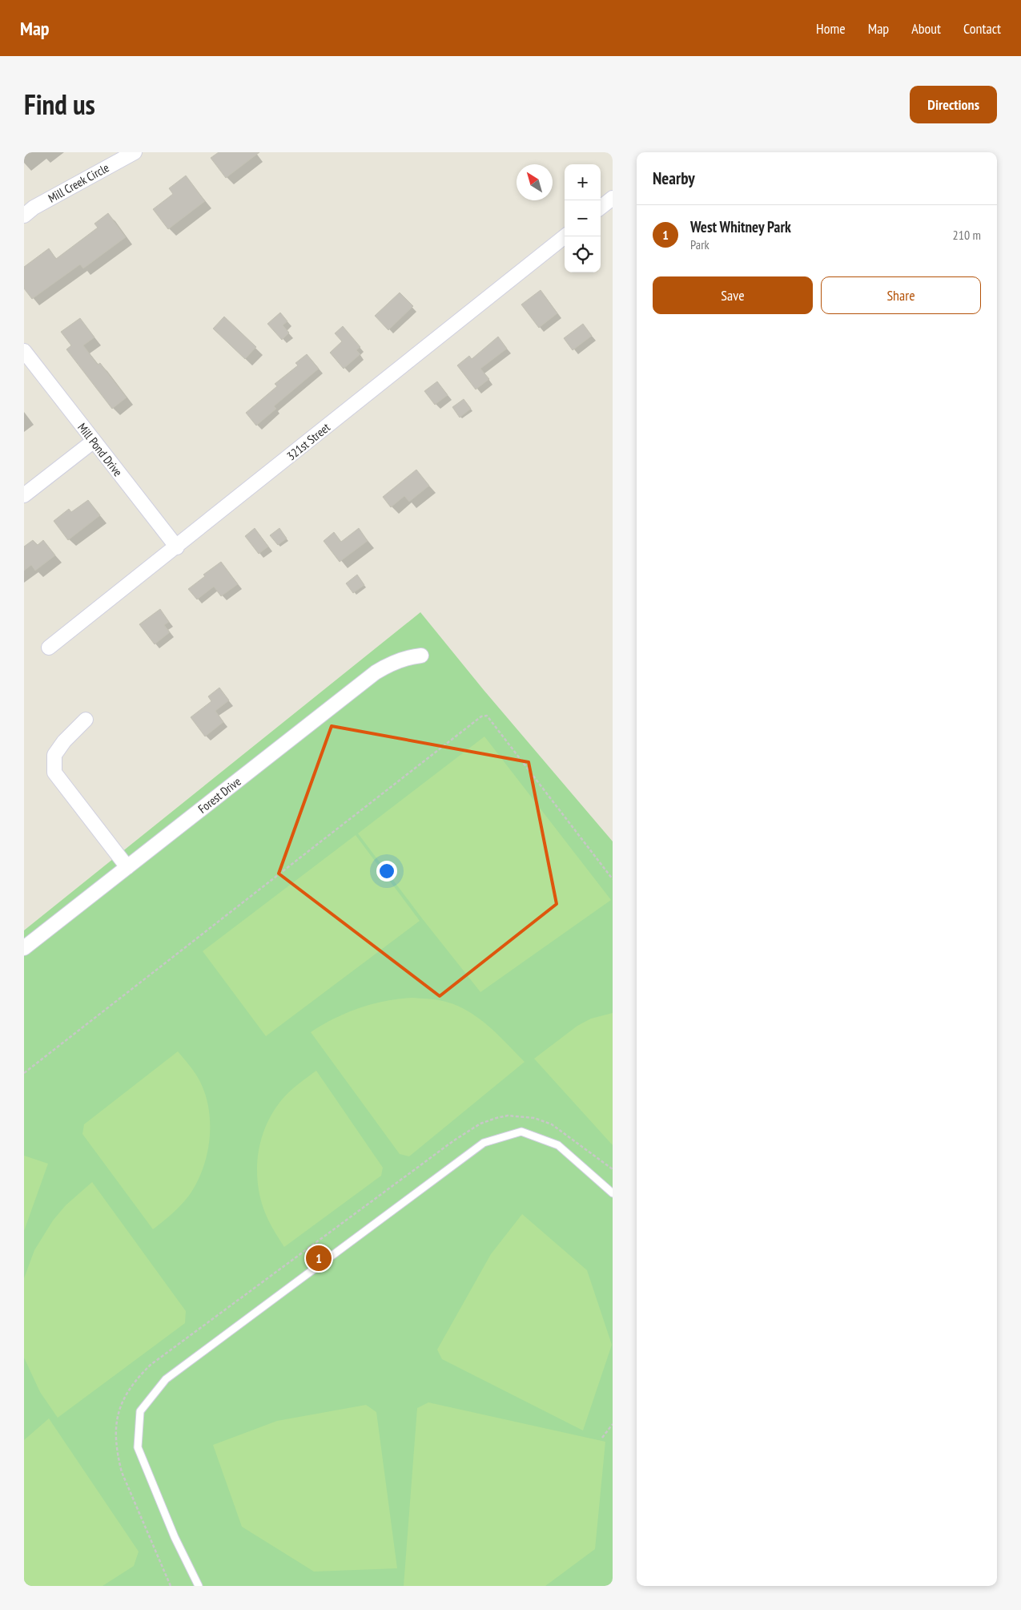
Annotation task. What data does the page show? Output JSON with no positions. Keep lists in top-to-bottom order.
{
  "streets": {
    "street": [
      "Mill Creek Circle",
      "321st Street",
      "Mill Pond Drive",
      "Forest Drive"
    ]
  },
  "crossings": [
    ["321st Street", "Mill Pond Drive"]
  ],
  "north": "top left",
  "page": {
    "header": "Map",
    "nav": [
      "Home",
      "Map",
      "About",
      "Contact"
    ],
    "title": "Find us",
    "buttons": [
      "Directions",
      ["Save", "Share"]
    ],
    "heading": "Nearby",
    "map_buttons": ["+", "−"],
    "list": [
      {
        "mark": "1",
        "name": "West Whitney Park",
        "note": "Park",
        "value": "210 m"
      }
    ],
    "pins": "1"
  }
}
